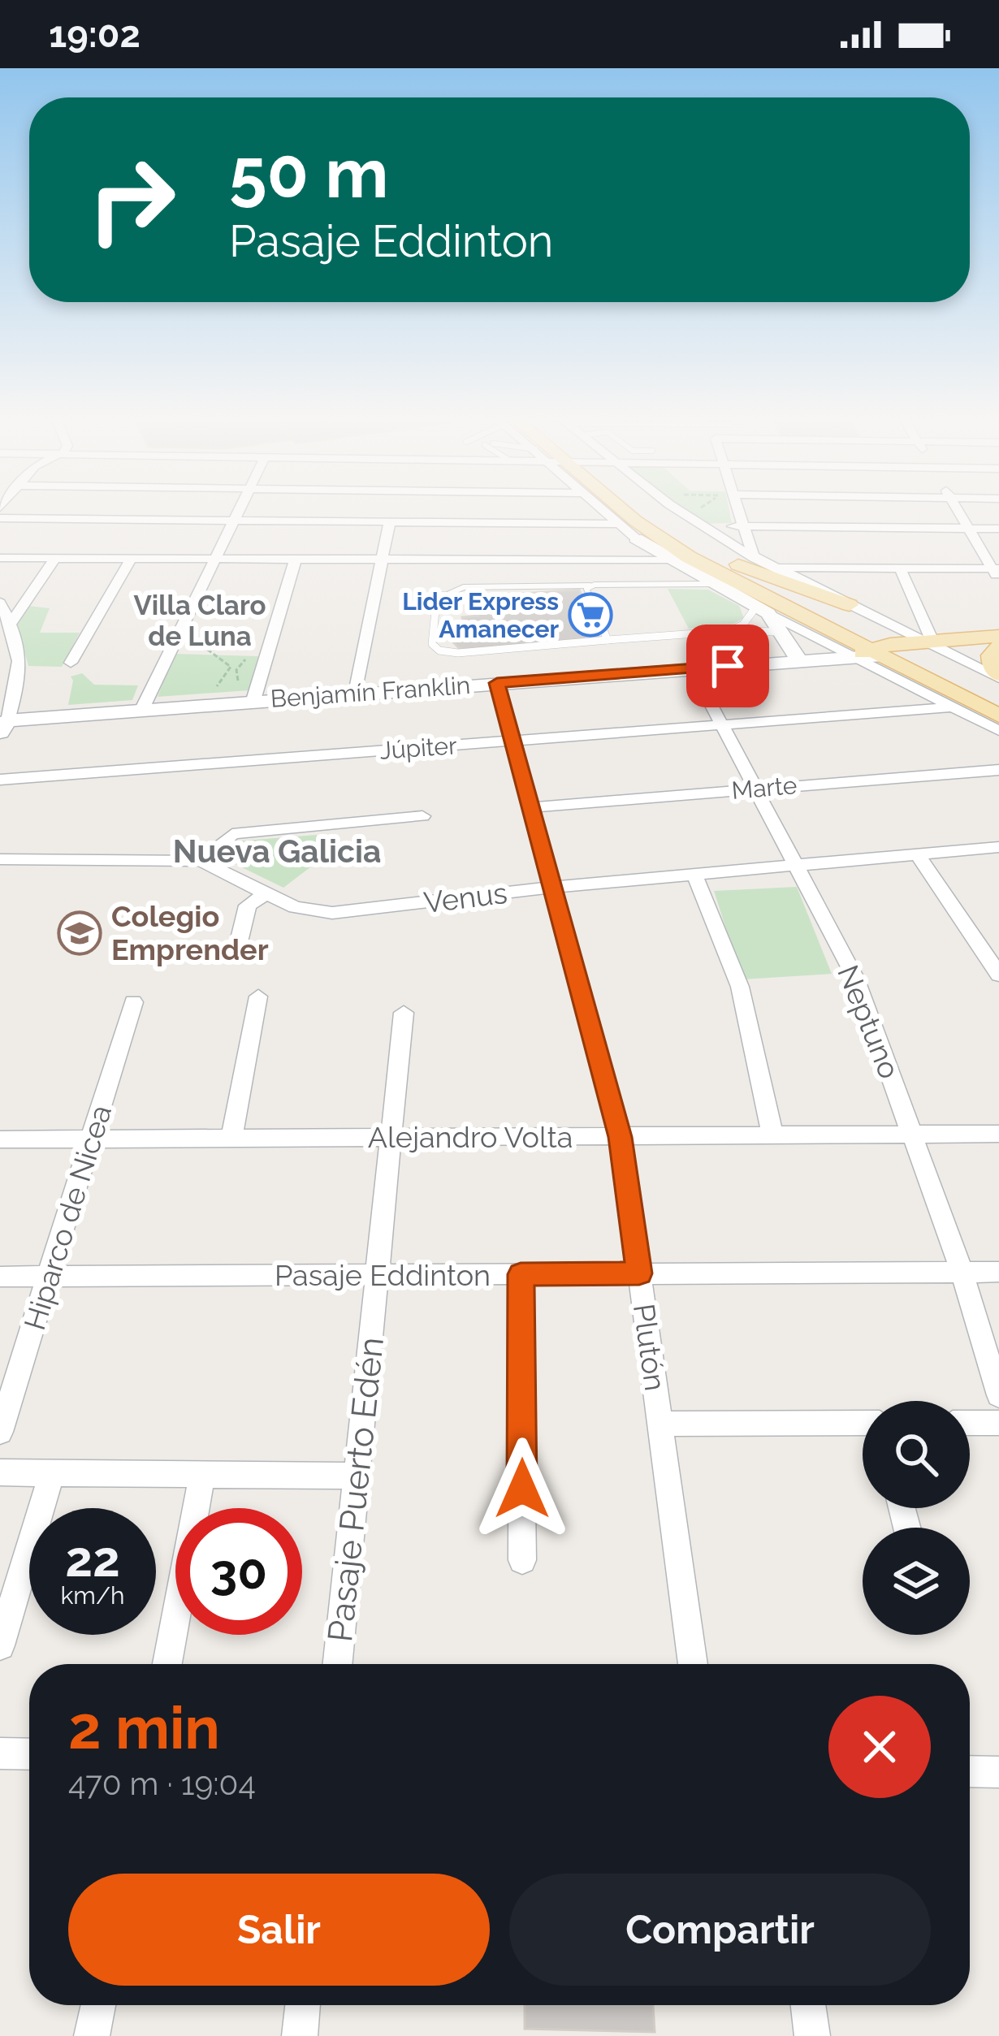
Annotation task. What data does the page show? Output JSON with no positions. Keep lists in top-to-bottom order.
{
  "streets": {
    "street": [
      "Benjamín Franklin",
      "Júpiter",
      "Marte",
      "Venus",
      "Neptuno",
      "Alejandro Volta",
      "Hiparco de Nicea",
      "Pasaje Eddinton",
      "Plutón",
      "Pasaje Puerto Edén"
    ]
  },
  "crossings": [
    ["Benjamín Franklin", "Neptuno"],
    ["Benjamín Franklin", "Plutón"],
    ["Júpiter", "Neptuno"],
    ["Júpiter", "Plutón"],
    ["Marte", "Neptuno"],
    ["Marte", "Plutón"],
    ["Venus", "Neptuno"],
    ["Venus", "Plutón"],
    ["Neptuno", "Alejandro Volta"],
    ["Neptuno", "Pasaje Eddinton"],
    ["Alejandro Volta", "Hiparco de Nicea"],
    ["Alejandro Volta", "Plutón"],
    ["Alejandro Volta", "Pasaje Puerto Edén"],
    ["Hiparco de Nicea", "Pasaje Eddinton"],
    ["Pasaje Eddinton", "Plutón"],
    ["Pasaje Eddinton", "Pasaje Puerto Edén"]
  ],
  "districts": ["Villa Claro de Luna", "Nueva Galicia"],
  "places": {
    "supermarket": ["Lider Express Amanecer"],
    "school or university": ["Colegio Emprender"]
  },
  "page": {
    "status": "19:02",
    "turn": ["50 m", "Pasaje Eddinton"],
    "speed": "22 km/h",
    "limit": "30",
    "heading": ["2 min", "470 m · 19:04"],
    "buttons": ["Salir", "Compartir"]
  }
}
